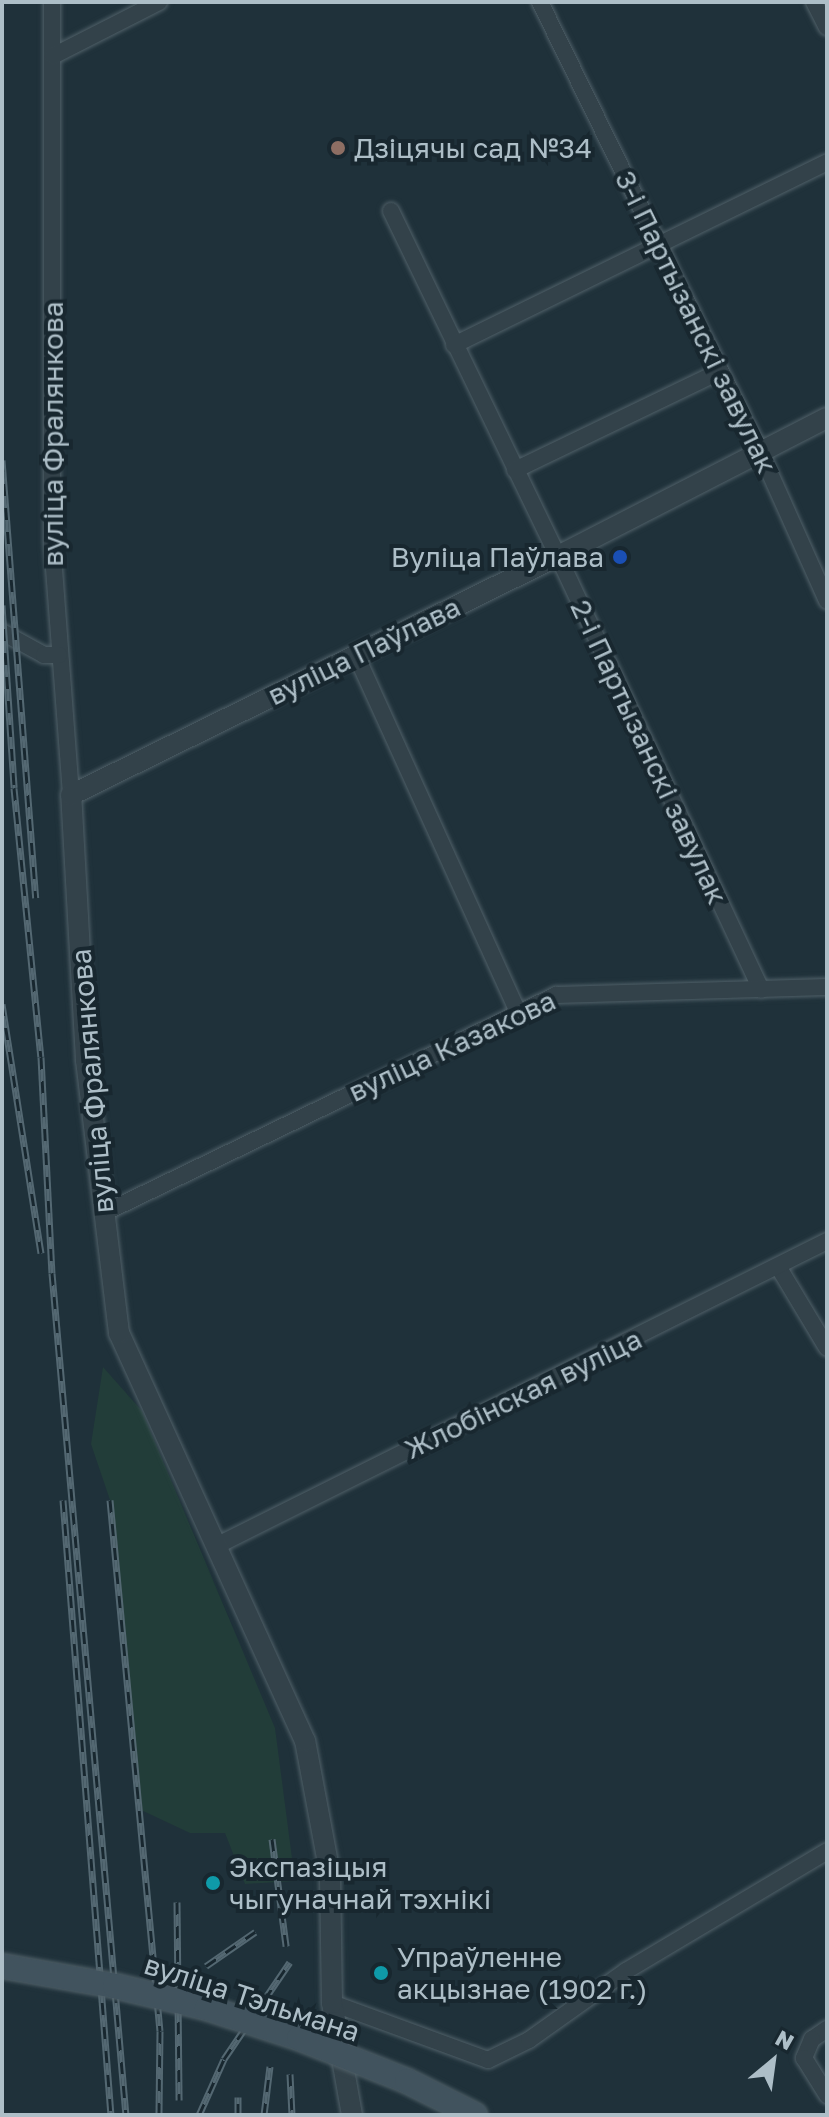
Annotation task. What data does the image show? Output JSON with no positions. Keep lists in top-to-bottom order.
{
  "streets": {
    "main road": ["вуліца Тэльмана"],
    "street": [
      "3-і Партызанскі завулак",
      "вуліца Фралянкова",
      "вуліца Паўлава",
      "2-і Партызанскі завулак",
      "вуліца Казакова",
      "Жлобінская вуліца"
    ]
  },
  "crossings": [
    ["3-і Партызанскі завулак", "вуліца Паўлава"],
    ["вуліца Фралянкова", "вуліца Паўлава"],
    ["вуліца Фралянкова", "вуліца Казакова"],
    ["вуліца Фралянкова", "Жлобінская вуліца"],
    ["вуліца Паўлава", "2-і Партызанскі завулак"],
    ["2-і Партызанскі завулак", "вуліца Казакова"]
  ],
  "places": [
    "Дзіцячы сад №34",
    "Вуліца Паўлава",
    "Экспазіцыя чыгуначнай тэхнікі",
    "Упраўленне акцызнае (1902 г.)"
  ],
  "north": "top right"
}
